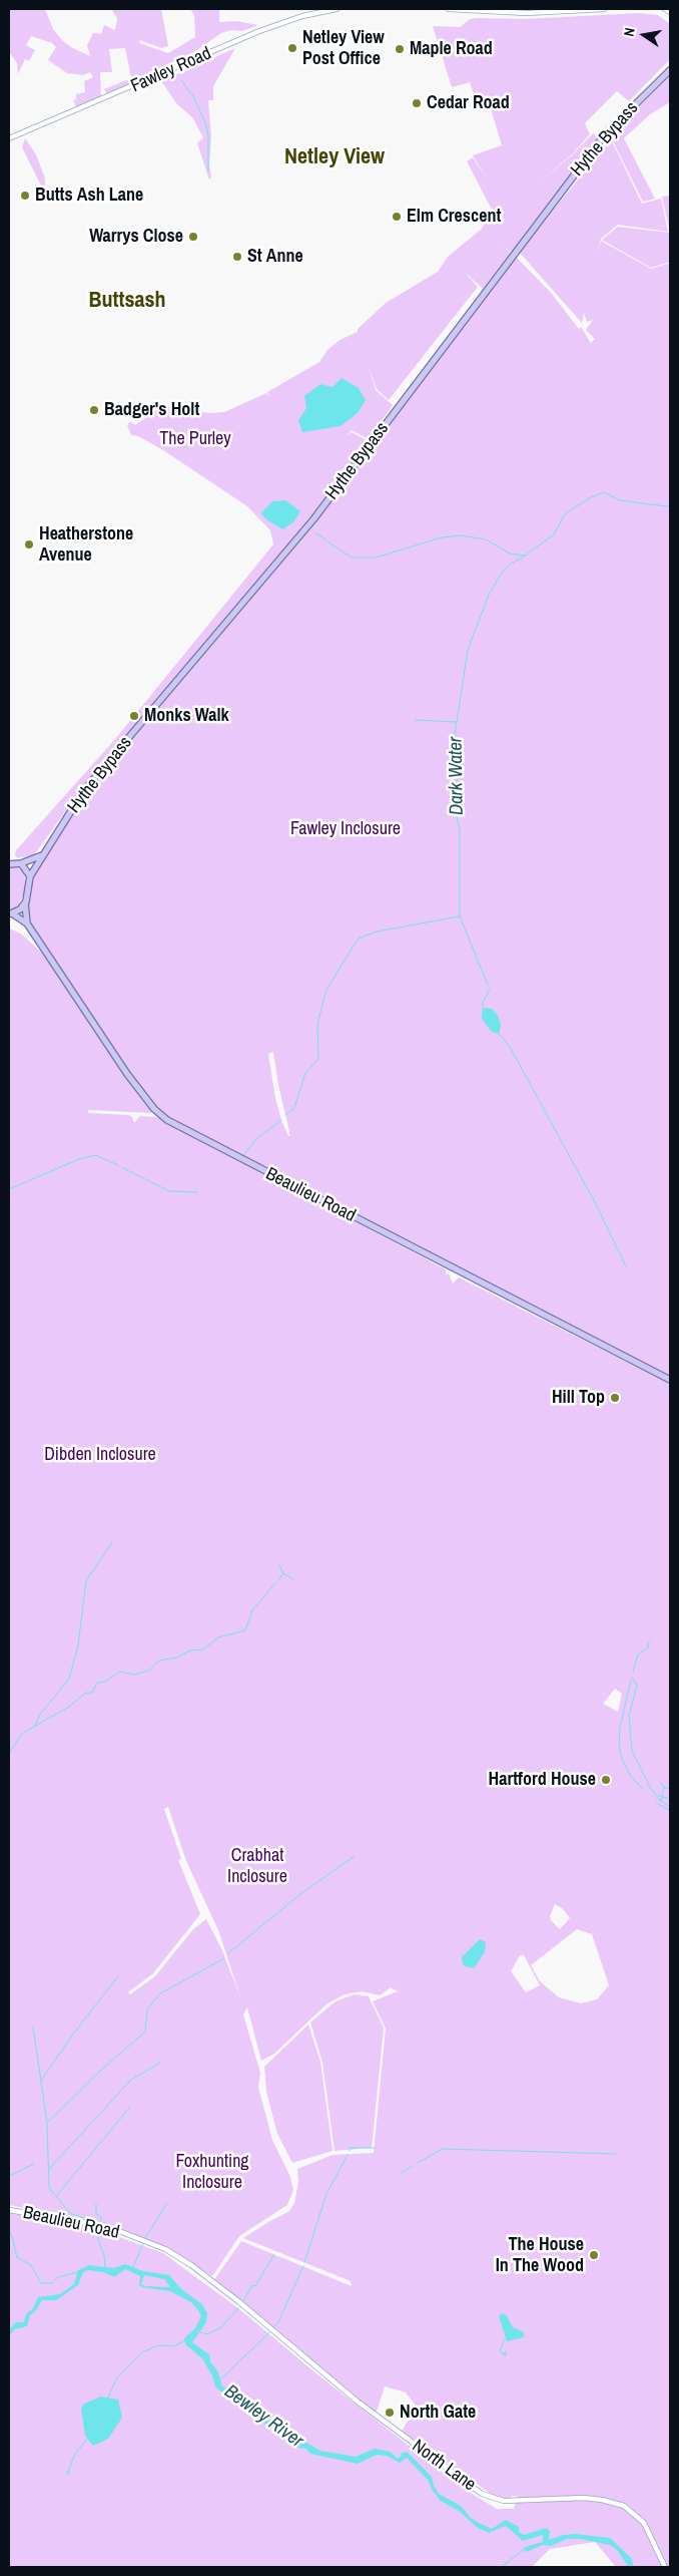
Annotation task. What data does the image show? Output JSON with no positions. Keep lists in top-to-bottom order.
{
  "streets": {
    "main road": ["Hythe Bypass", "Beaulieu Road"],
    "street": ["Fawley Road", "North Lane"]
  },
  "crossings": [
    ["Beaulieu Road", "North Lane"]
  ],
  "districts": ["Netley View", "Buttsash"],
  "water": ["Dark Water", "Bewley River"],
  "parks": [
    "The Purley",
    "Fawley Inclosure",
    "Dibden Inclosure",
    "Crabhat Inclosure",
    "Foxhunting Inclosure"
  ],
  "places": [
    "Netley View Post Office",
    "Maple Road",
    "Cedar Road",
    "Butts Ash Lane",
    "Elm Crescent",
    "Warrys Close",
    "St Anne",
    "Badger's Holt",
    "Heatherstone Avenue",
    "Monks Walk",
    "Hill Top",
    "Hartford House",
    "The House In The Wood",
    "North Gate"
  ],
  "north": "left"
}
